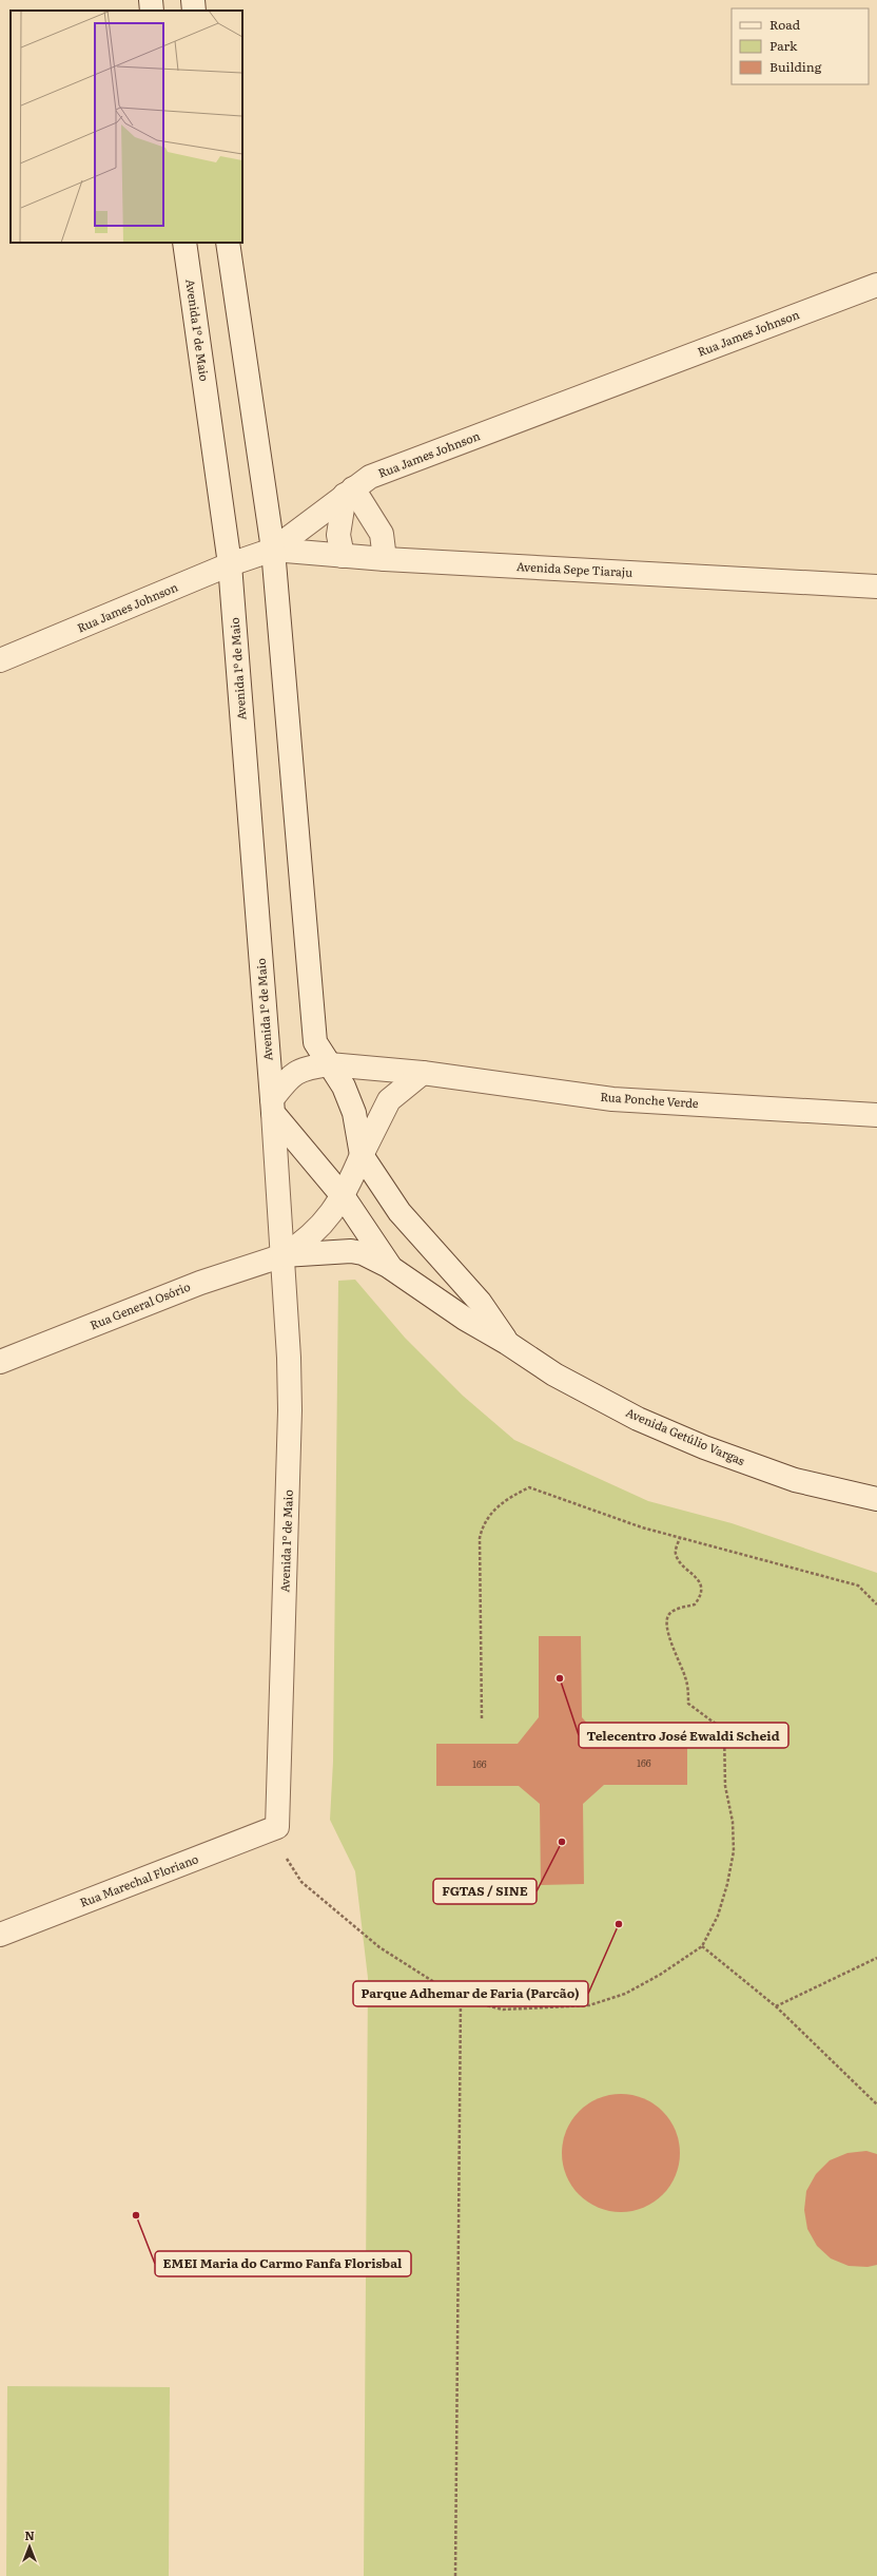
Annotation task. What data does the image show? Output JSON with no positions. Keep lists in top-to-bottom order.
{
  "streets": {
    "street": [
      "Avenida 1º de Maio",
      "Rua James Johnson",
      "Avenida Sepe Tiaraju",
      "Rua Ponche Verde",
      "Rua General Osório",
      "Avenida Getúlio Vargas",
      "Rua Marechal Floriano"
    ]
  },
  "crossings": [
    ["Avenida 1º de Maio", "Rua James Johnson"],
    ["Avenida 1º de Maio", "Rua General Osório"],
    ["Avenida 1º de Maio", "Avenida Getúlio Vargas"],
    ["Avenida 1º de Maio", "Rua Marechal Floriano"],
    ["Rua James Johnson", "Avenida Sepe Tiaraju"]
  ],
  "places": [
    "Telecentro José Ewaldi Scheid",
    "FGTAS / SINE",
    "Parque Adhemar de Faria (Parcão)",
    "EMEI Maria do Carmo Fanfa Florisbal"
  ],
  "house_numbers": ["166", "166"],
  "legend": ["Road", "Park", "Building"],
  "north": "top"
}
